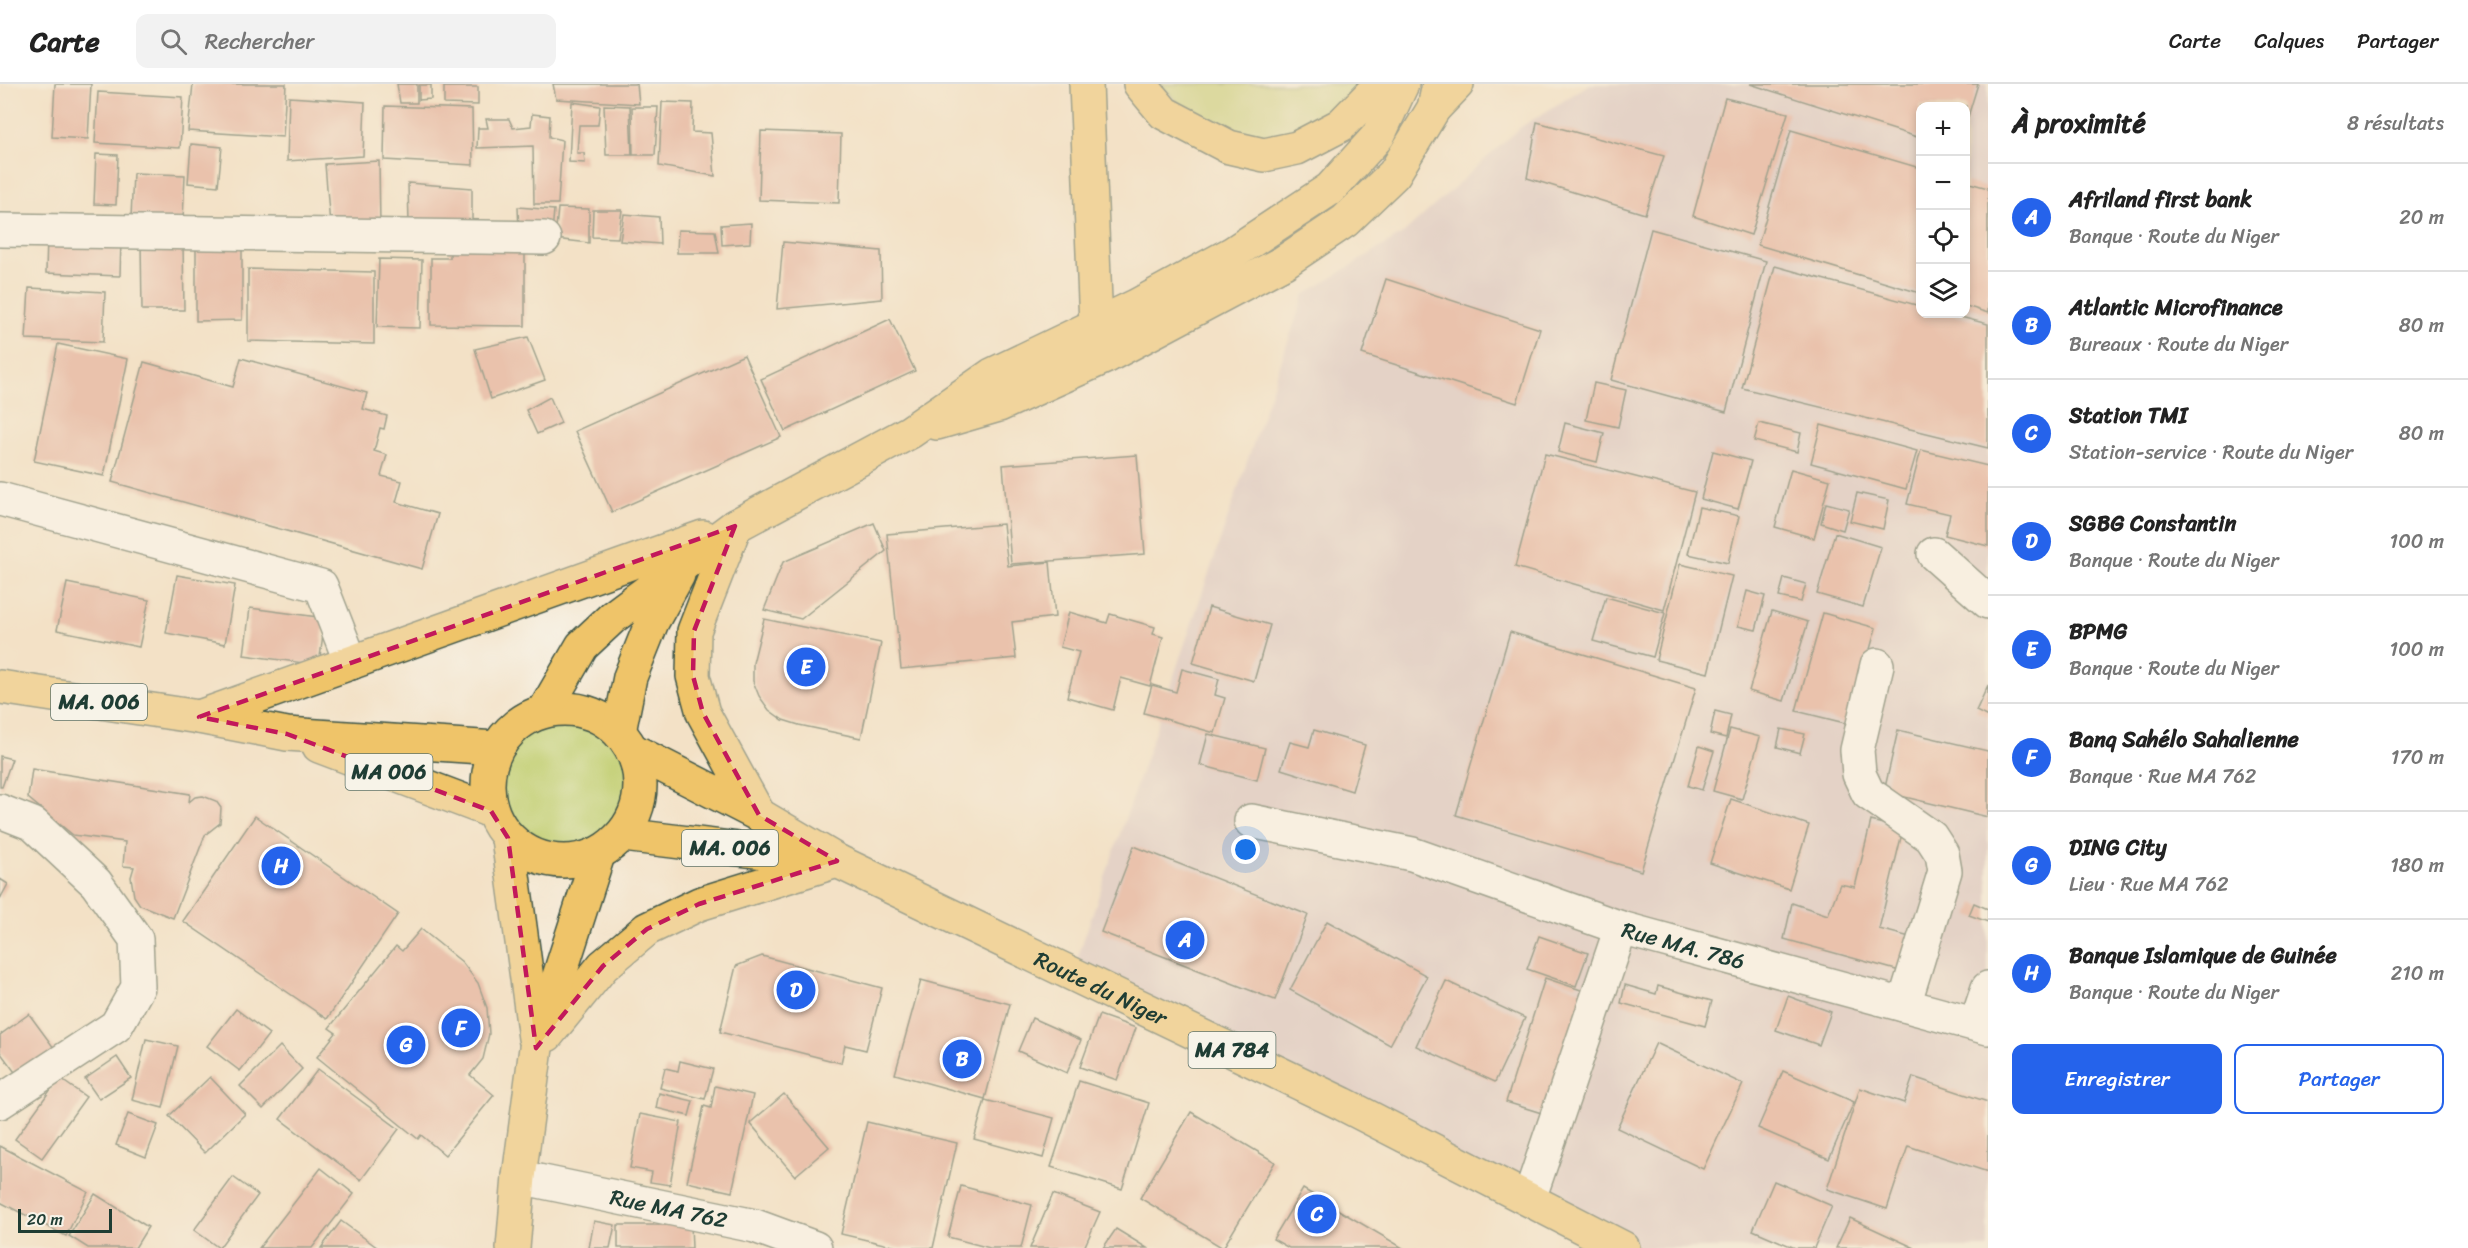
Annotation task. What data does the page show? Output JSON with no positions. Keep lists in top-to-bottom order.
{
  "streets": {
    "main road": [
      "MA. 006",
      "MA 006",
      "Route du Niger",
      "MA 784"
    ],
    "street": ["Rue MA. 786", "Rue MA 762"]
  },
  "crossings": [
    ["MA 006", "Route du Niger"],
    ["Rue MA. 786", "Route du Niger"]
  ],
  "scale_bar": "20 m",
  "page": {
    "header": "Carte",
    "search": "Rechercher",
    "nav": ["Carte", "Calques", "Partager"],
    "heading": ["À proximité", "8 résultats"],
    "map_buttons": ["+", "−"],
    "list": [
      {
        "mark": "A",
        "name": "Afriland first bank",
        "note": "Banque · Route du Niger",
        "value": "20 m"
      },
      {
        "mark": "B",
        "name": "Atlantic Microfinance",
        "note": "Bureaux · Route du Niger",
        "value": "80 m"
      },
      {
        "mark": "C",
        "name": "Station TMI",
        "note": "Station-service · Route du Niger",
        "value": "80 m"
      },
      {
        "mark": "D",
        "name": "SGBG Constantin",
        "note": "Banque · Route du Niger",
        "value": "100 m"
      },
      {
        "mark": "E",
        "name": "BPMG",
        "note": "Banque · Route du Niger",
        "value": "100 m"
      },
      {
        "mark": "F",
        "name": "Banq Sahélo Sahalienne",
        "note": "Banque · Rue MA 762",
        "value": "170 m"
      },
      {
        "mark": "G",
        "name": "DING City",
        "note": "Lieu · Rue MA 762",
        "value": "180 m"
      },
      {
        "mark": "H",
        "name": "Banque Islamique de Guinée",
        "note": "Banque · Route du Niger",
        "value": "210 m"
      }
    ],
    "pins": [
      "E",
      "H",
      "A",
      "D",
      "F",
      "G",
      "B",
      "C"
    ],
    "buttons": ["Enregistrer", "Partager"],
    "scale": "20 m"
  }
}
